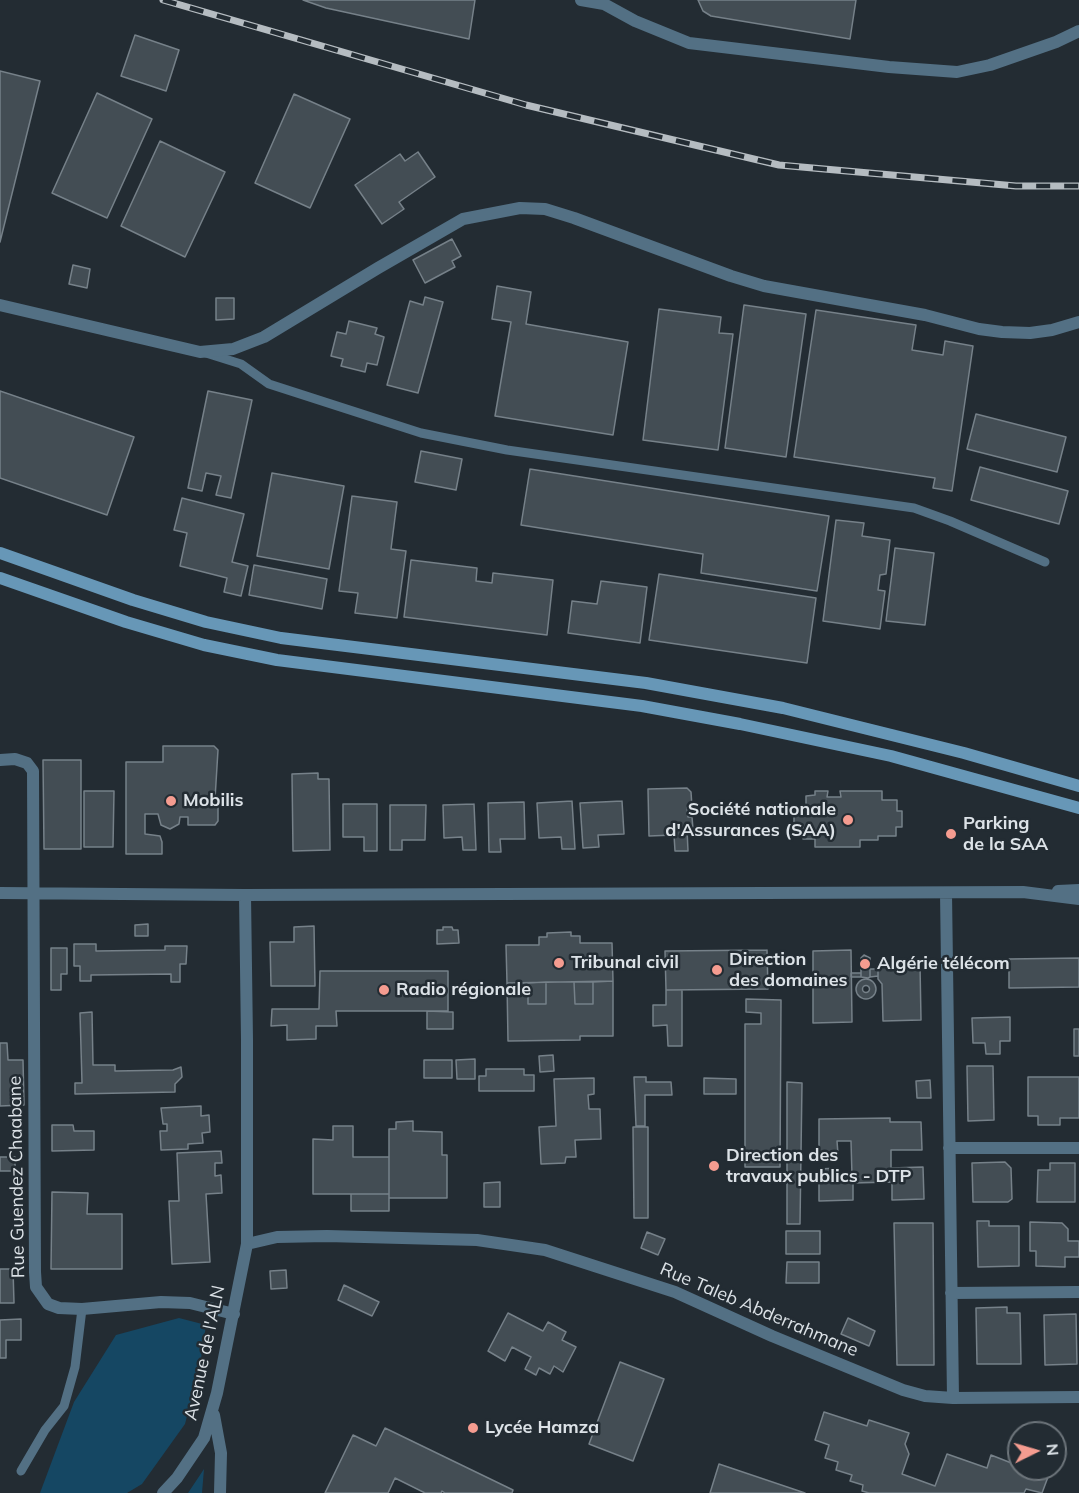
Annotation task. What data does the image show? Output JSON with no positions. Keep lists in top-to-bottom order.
{
  "streets": {
    "street": ["Rue Guendez Chaabane", "Rue Taleb Abderrahmane", "Avenue de l'ALN"]
  },
  "crossings": [
    ["Rue Guendez Chaabane", "Avenue de l'ALN"],
    ["Rue Taleb Abderrahmane", "Avenue de l'ALN"]
  ],
  "places": [
    "Mobilis",
    "Société nationale d'Assurances (SAA)",
    "Parking de la SAA",
    "Tribunal civil",
    "Algérie télécom",
    "Direction des domaines",
    "Radio régionale",
    "Direction des travaux publics - DTP",
    "Lycée Hamza"
  ],
  "north": "right"
}
